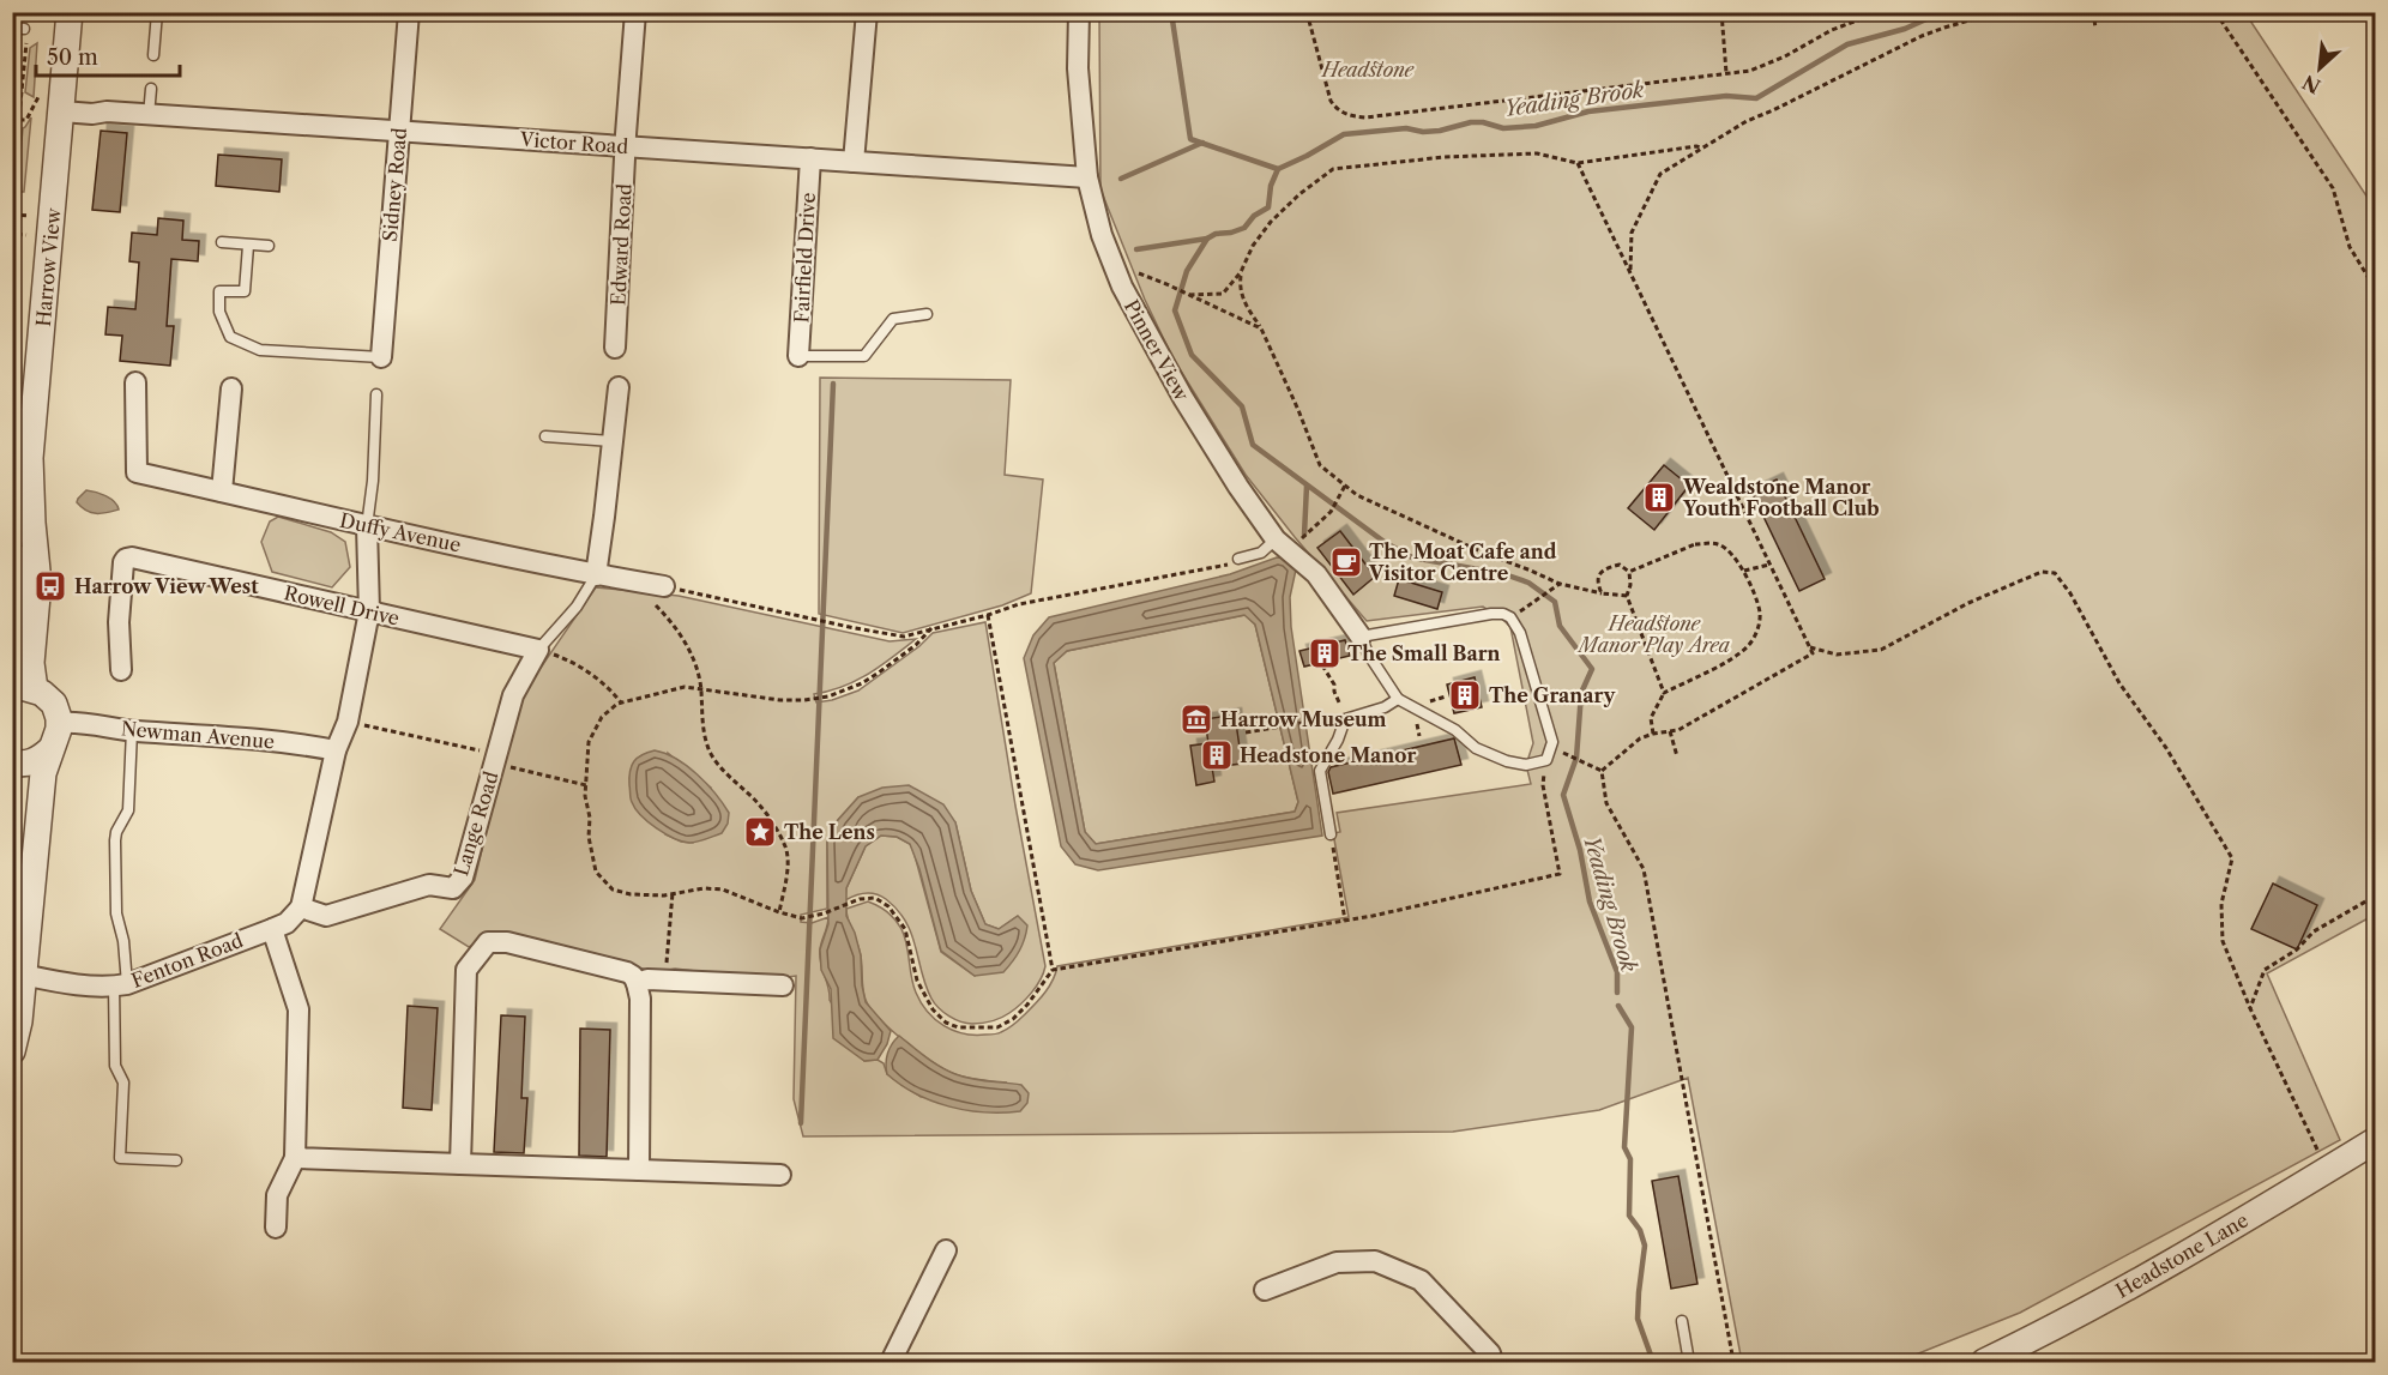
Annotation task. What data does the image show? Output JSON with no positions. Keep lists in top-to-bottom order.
{
  "streets": {
    "street": [
      "Victor Road",
      "Sidney Road",
      "Edward Road",
      "Fairfield Drive",
      "Harrow View",
      "Pinner View",
      "Duffy Avenue",
      "Rowell Drive",
      "Newman Avenue",
      "Lange Road",
      "Fenton Road",
      "Headstone Lane"
    ]
  },
  "crossings": [
    ["Victor Road", "Sidney Road"],
    ["Victor Road", "Edward Road"],
    ["Victor Road", "Fairfield Drive"],
    ["Victor Road", "Harrow View"],
    ["Victor Road", "Pinner View"],
    ["Harrow View", "Newman Avenue"],
    ["Rowell Drive", "Lange Road"],
    ["Lange Road", "Fenton Road"]
  ],
  "water": ["Yeading Brook"],
  "parks": ["Headstone", "Headstone Manor Play Area"],
  "places": {
    "building": [
      "Wealdstone Manor Youth Football Club",
      "The Small Barn",
      "The Granary",
      "Headstone Manor"
    ],
    "cafe": ["The Moat Cafe and Visitor Centre"],
    "bus stop": ["Harrow View West"],
    "museum": ["Harrow Museum"],
    "place": ["The Lens"]
  },
  "scale_bar": "50 m",
  "north": "bottom left"
}
